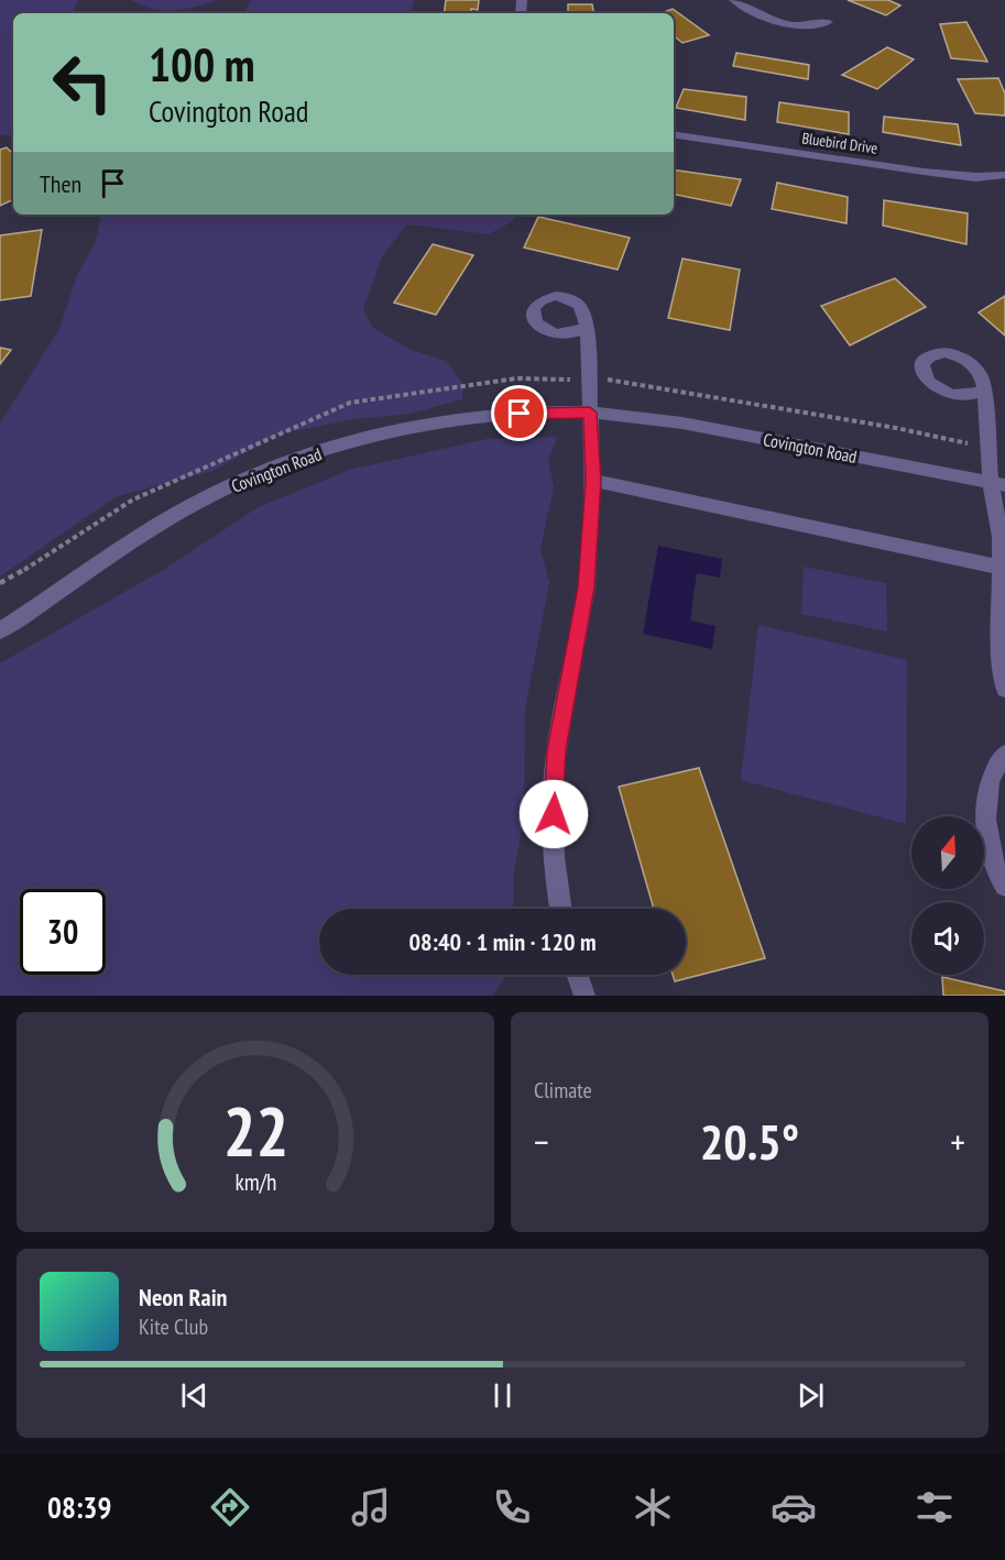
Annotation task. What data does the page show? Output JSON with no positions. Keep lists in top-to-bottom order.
{
  "streets": {
    "street": ["Bluebird Drive", "Covington Road"]
  },
  "north": "top",
  "page": {
    "turn": ["100 m", "Covington Road"],
    "then": "Then",
    "limit": "30",
    "trip": "08:40 · 1 min · 120 m",
    "tile": "Climate",
    "heat": ["−", "20.5°", "+"],
    "song": ["Neon Rain", "Kite Club"],
    "tabs": "08:39",
    "gauge": ["22", "km/h"]
  }
}
